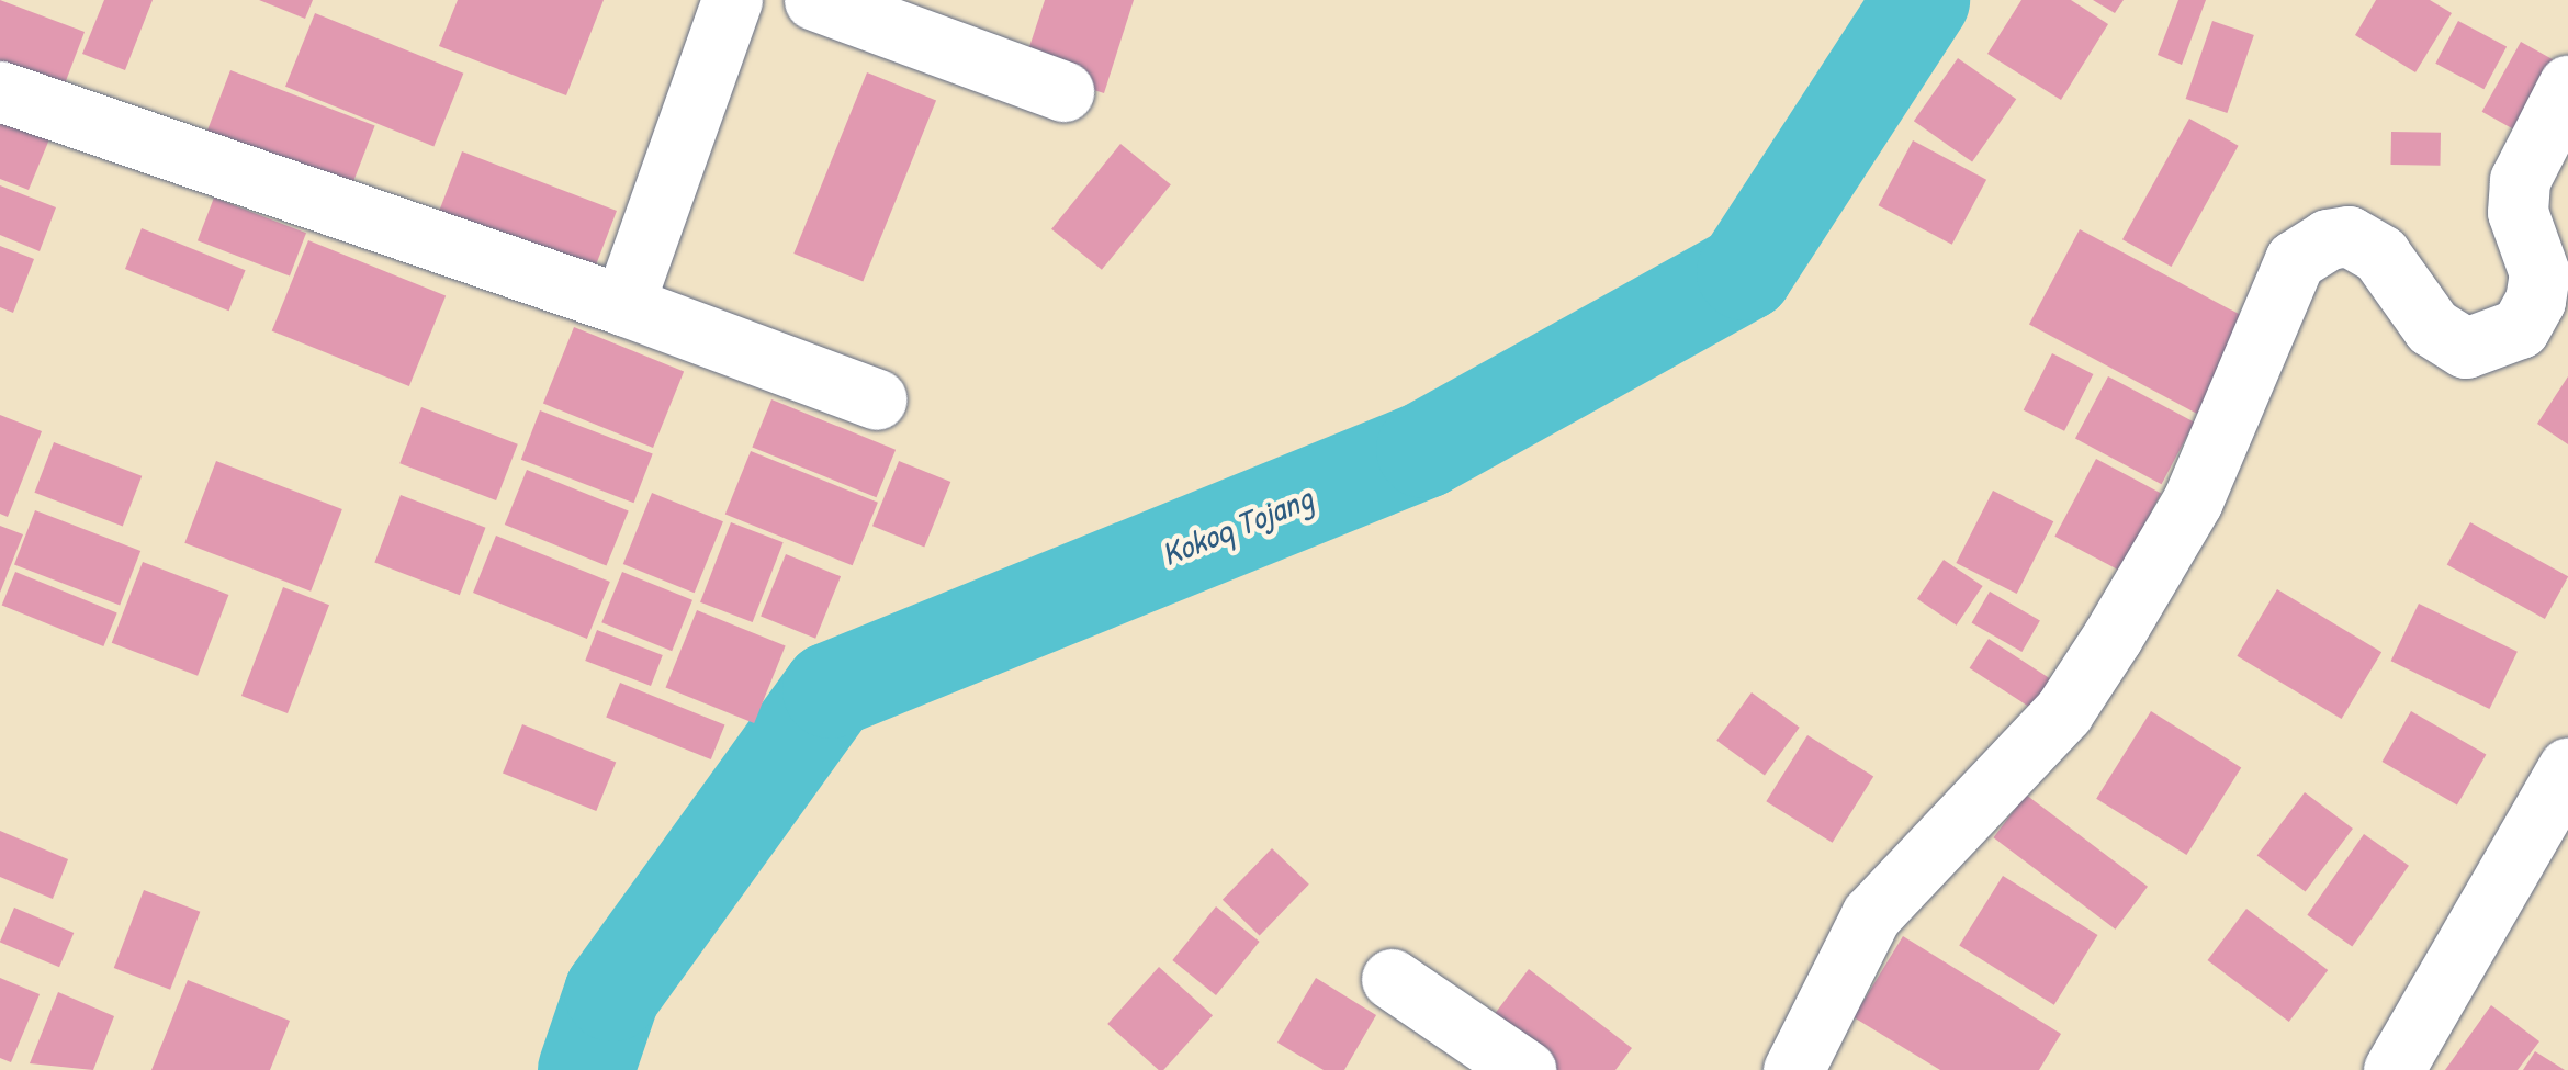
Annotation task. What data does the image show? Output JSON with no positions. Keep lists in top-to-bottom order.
{
  "water": ["Kokoq Tojang"]
}
